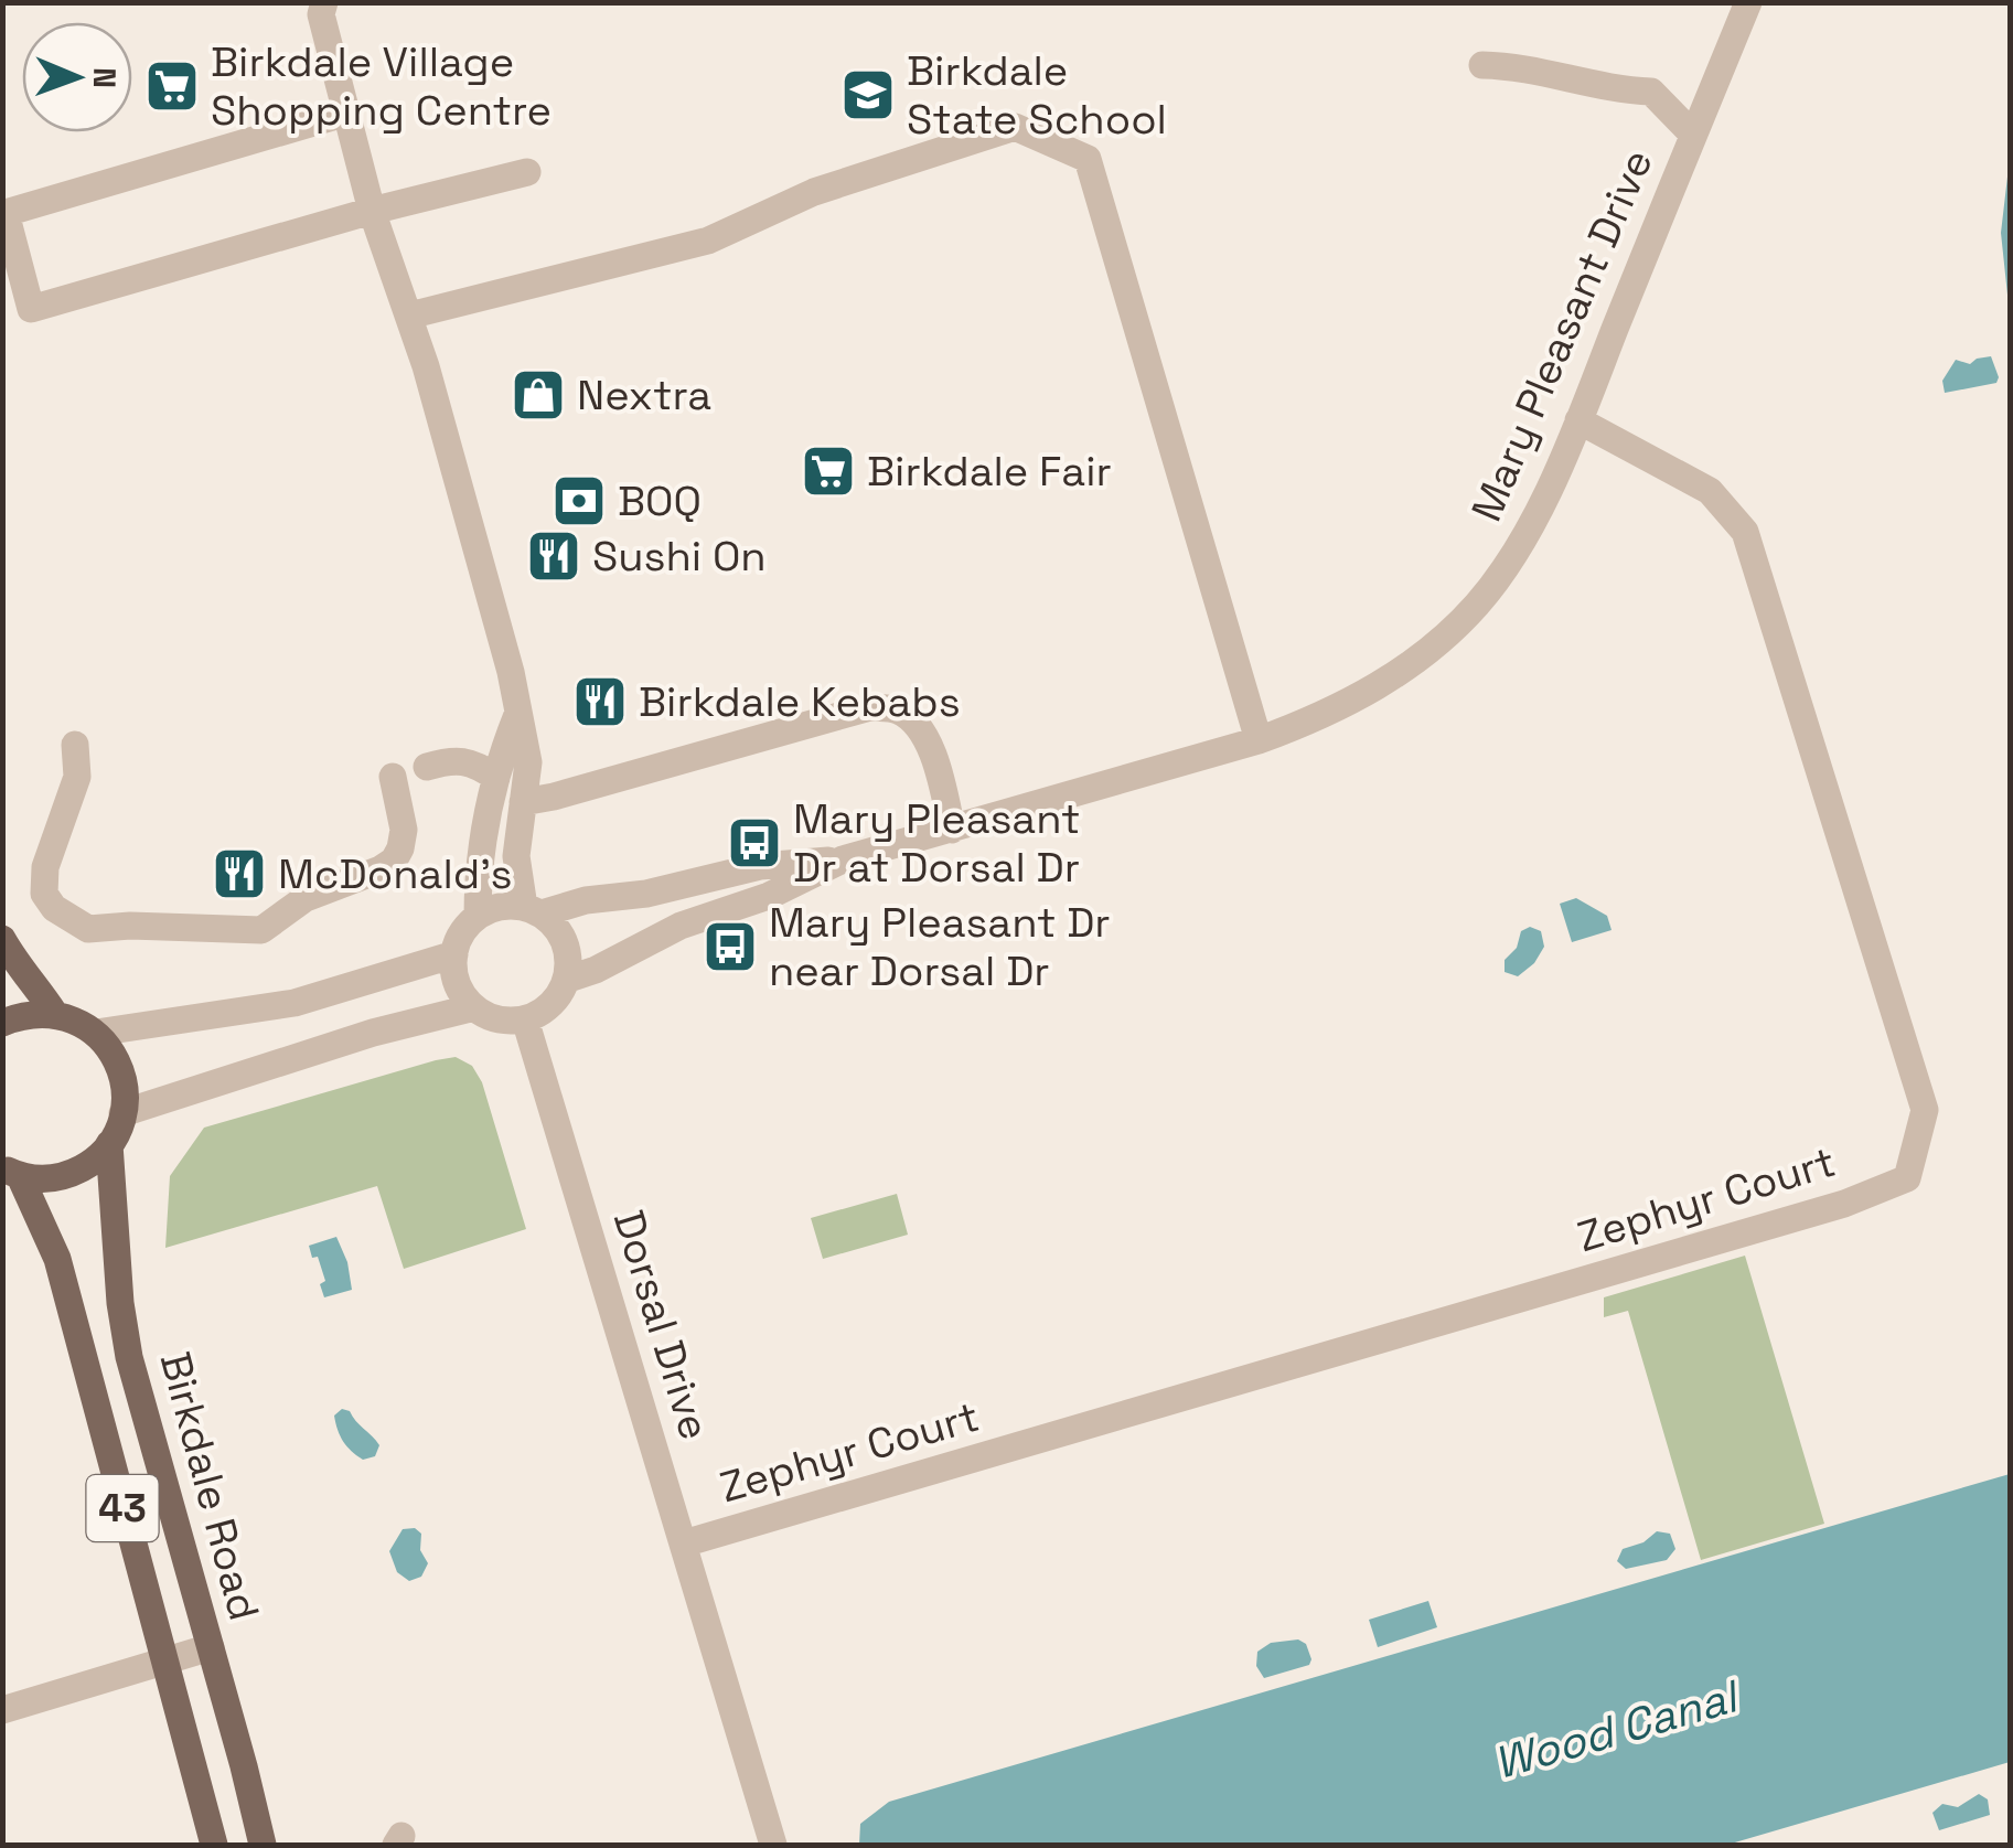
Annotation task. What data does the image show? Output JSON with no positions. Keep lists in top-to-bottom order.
{
  "streets": {
    "main road": ["Birkdale Road", "43"],
    "street": ["Mary Pleasant Drive", "Zephyr Court", "Dorsal Drive"]
  },
  "crossings": [
    ["Mary Pleasant Drive", "Zephyr Court"],
    ["Mary Pleasant Drive", "Dorsal Drive"],
    ["Zephyr Court", "Dorsal Drive"],
    ["Birkdale Road", "43"]
  ],
  "water": ["Wood Canal"],
  "places": {
    "supermarket": ["Birkdale Village Shopping Centre", "Birkdale Fair"],
    "school or university": ["Birkdale State School"],
    "shop": ["Nextra"],
    "bank": ["BOQ"],
    "restaurant": ["Sushi On", "Birkdale Kebabs", "McDonald's"],
    "bus stop": ["Mary Pleasant Dr at Dorsal Dr", "Mary Pleasant Dr near Dorsal Dr"]
  },
  "north": "right"
}
